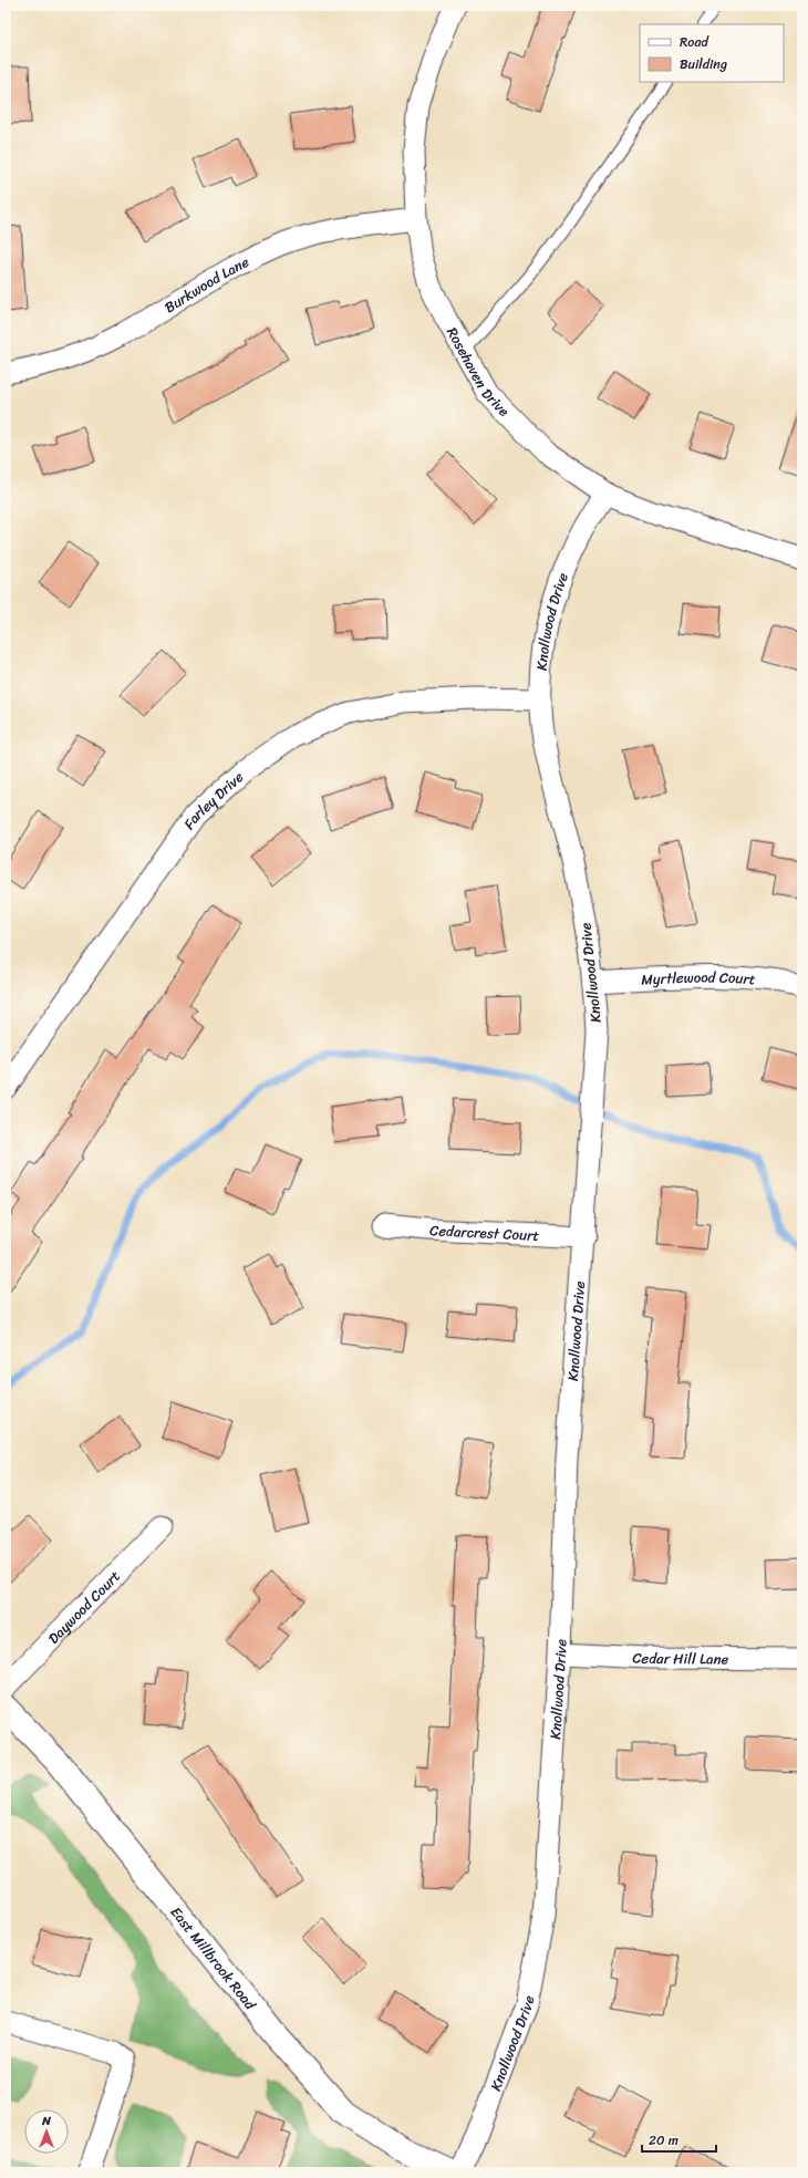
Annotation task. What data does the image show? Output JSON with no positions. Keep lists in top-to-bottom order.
{
  "streets": {
    "main road": ["East Millbrook Road"],
    "street": [
      "Burkwood Lane",
      "Rosehaven Drive",
      "Knollwood Drive",
      "Farley Drive",
      "Myrtlewood Court",
      "Cedarcrest Court",
      "Daywood Court",
      "Cedar Hill Lane"
    ]
  },
  "crossings": [
    ["Burkwood Lane", "Rosehaven Drive"],
    ["Rosehaven Drive", "Knollwood Drive"],
    ["Knollwood Drive", "Farley Drive"],
    ["Knollwood Drive", "Myrtlewood Court"],
    ["Knollwood Drive", "Cedarcrest Court"],
    ["Knollwood Drive", "Cedar Hill Lane"]
  ],
  "legend": ["Road", "Building"],
  "scale_bar": "20 m",
  "north": "top"
}
